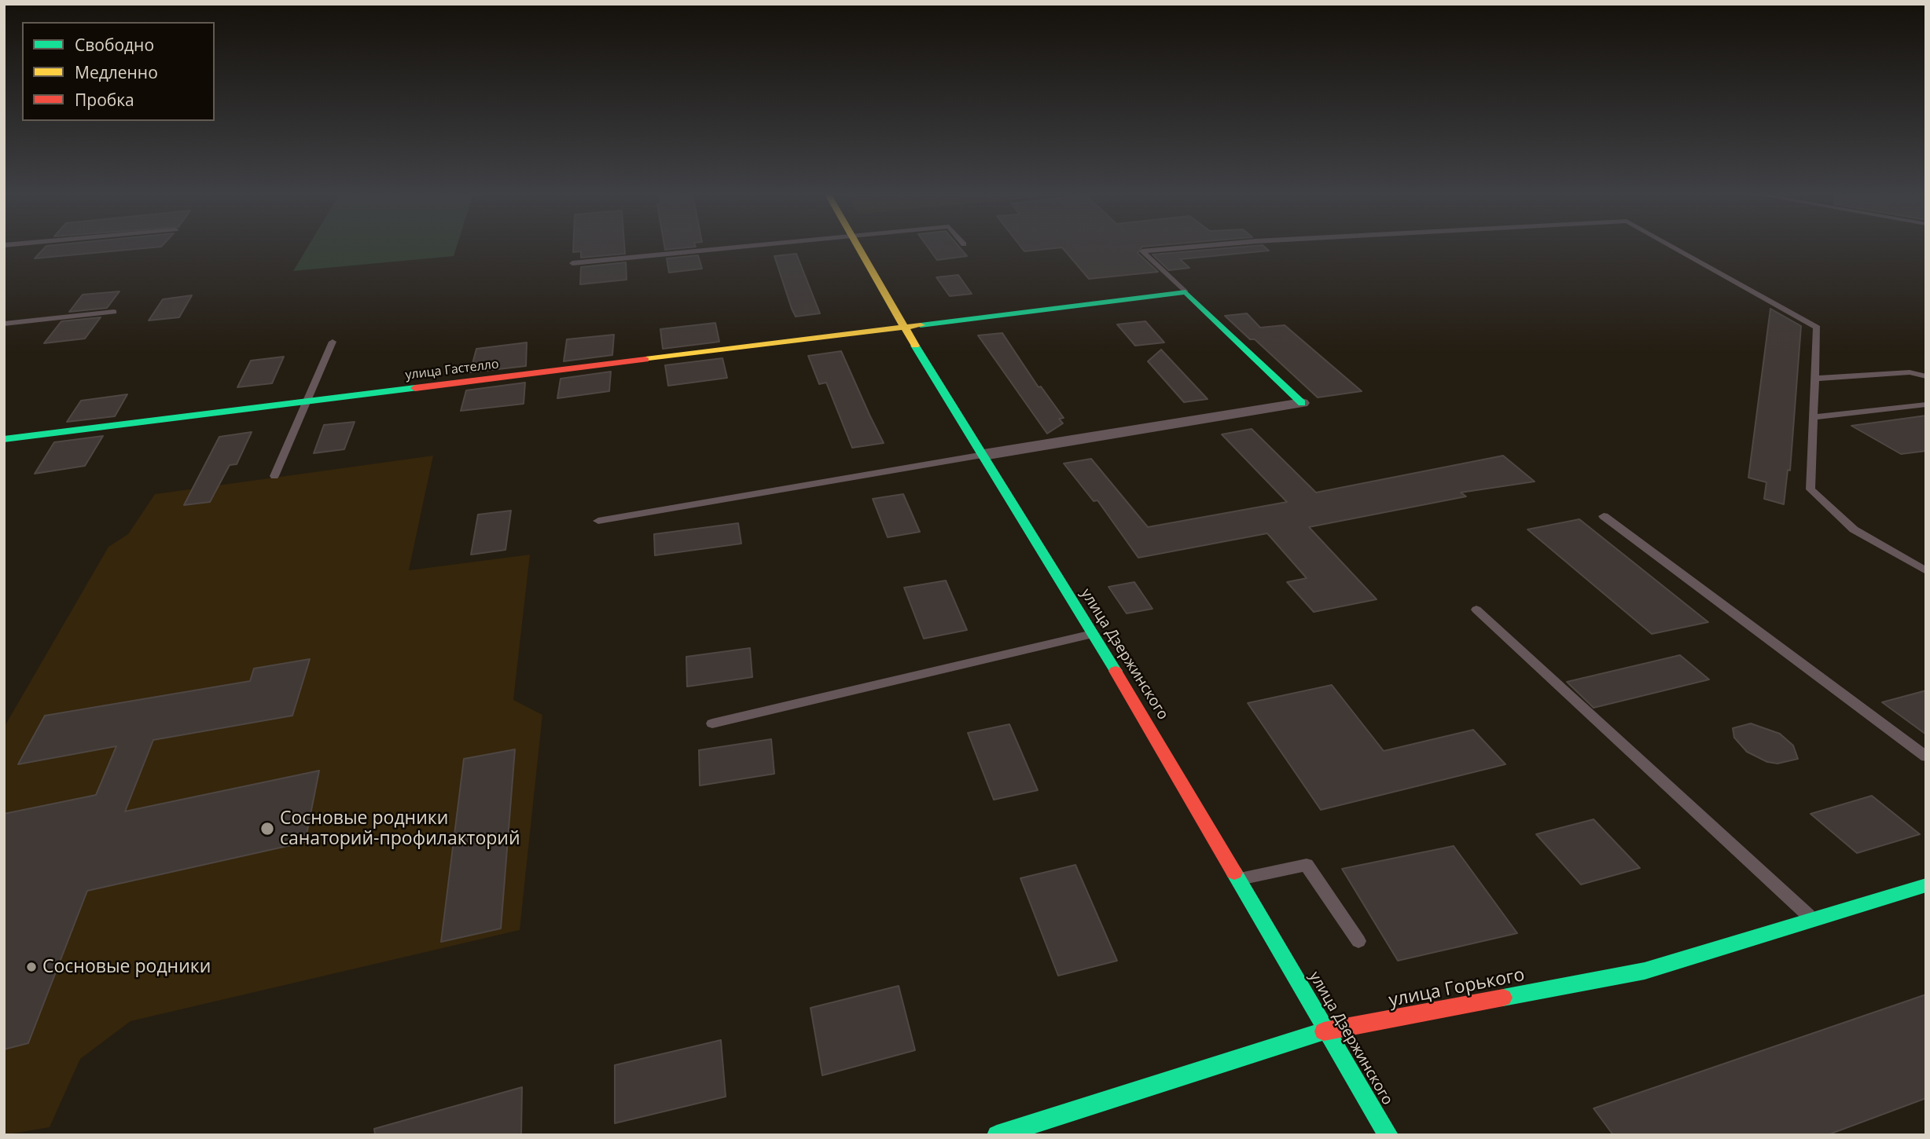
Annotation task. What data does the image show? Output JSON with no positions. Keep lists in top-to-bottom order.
{
  "streets": {
    "street": ["улица Гастелло", "улица Дзержинского", "улица Горького"]
  },
  "crossings": [
    ["улица Гастелло", "улица Дзержинского"],
    ["улица Дзержинского", "улица Горького"]
  ],
  "places": ["Сосновые родники санаторий-профилакторий", "Сосновые родники"],
  "legend": ["Свободно", "Медленно", "Пробка"]
}
